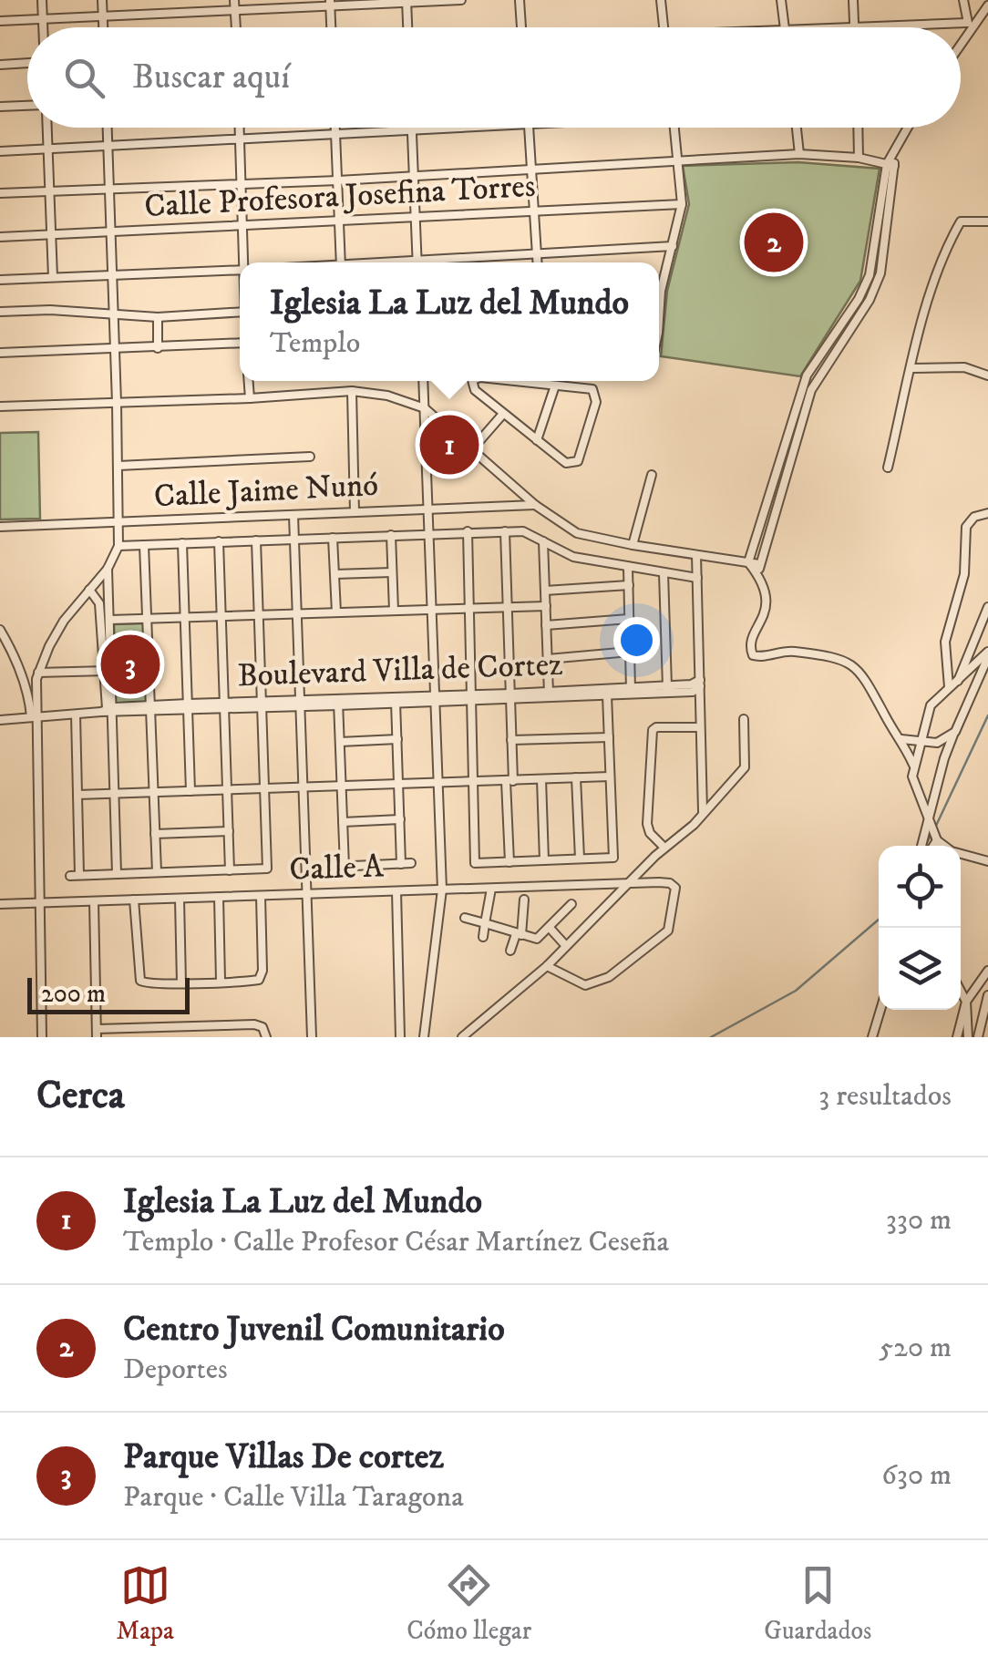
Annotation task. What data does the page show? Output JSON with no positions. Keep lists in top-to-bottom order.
{
  "streets": {
    "street": [
      "Calle Profesora Josefina Torres",
      "Calle Jaime Nunó",
      "Boulevard Villa de Cortez",
      "Calle A"
    ]
  },
  "scale_bar": "200 m",
  "page": {
    "search": "Buscar aquí",
    "pins": ["2", "1", "3"],
    "popup": ["Iglesia La Luz del Mundo", "Templo"],
    "scale": "200 m",
    "heading": ["Cerca", "3 resultados"],
    "list": [
      {
        "mark": "1",
        "name": "Iglesia La Luz del Mundo",
        "note": "Templo · Calle Profesor César Martínez Ceseña",
        "value": "330 m"
      },
      {
        "mark": "2",
        "name": "Centro Juvenil Comunitario",
        "note": "Deportes",
        "value": "520 m"
      },
      {
        "mark": "3",
        "name": "Parque Villas De cortez",
        "note": "Parque · Calle Villa Taragona",
        "value": "630 m"
      }
    ],
    "nav": ["Mapa", "Cómo llegar", "Guardados"]
  }
}
